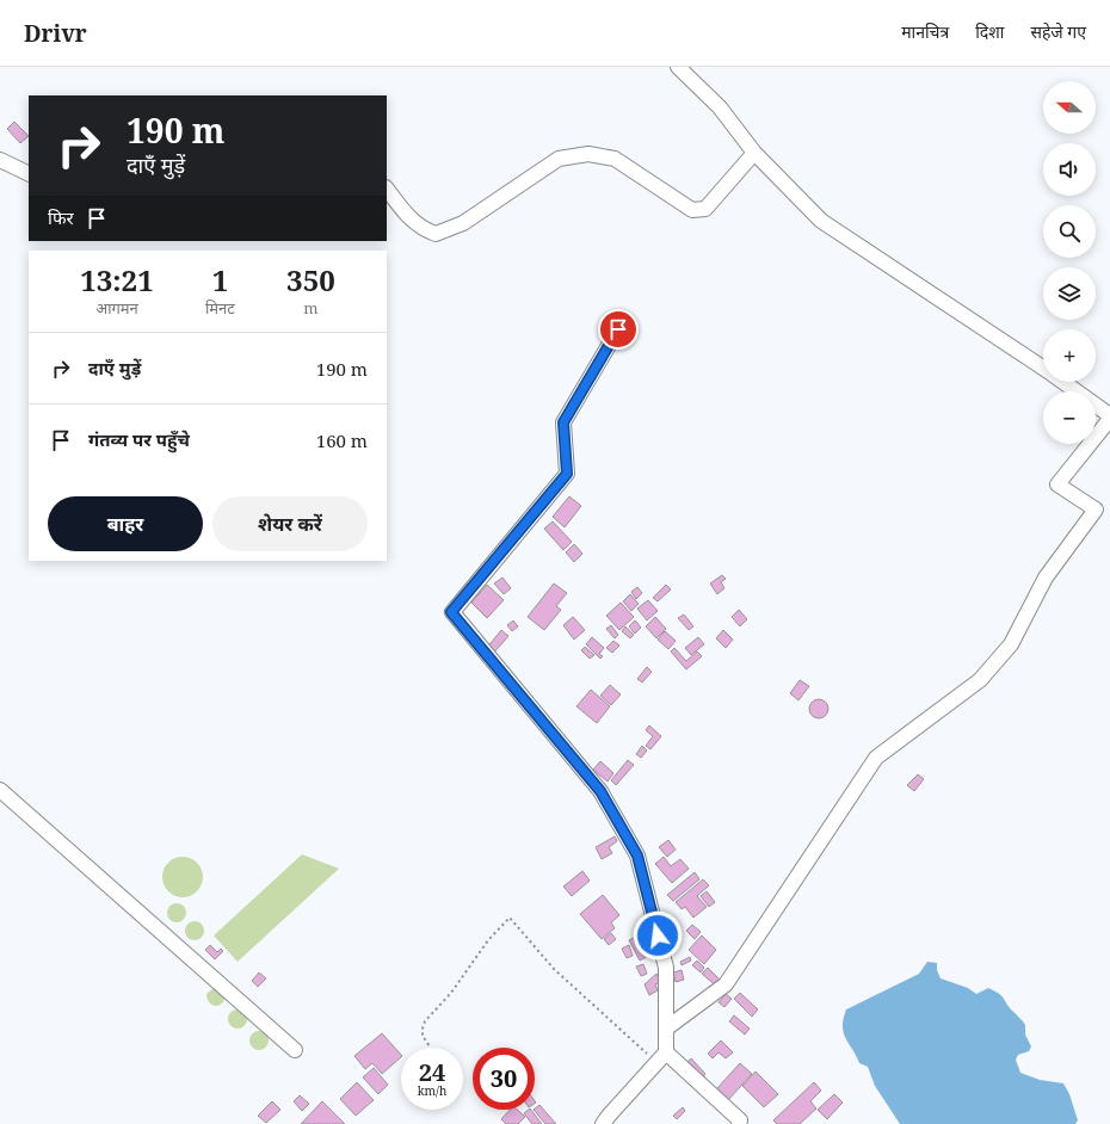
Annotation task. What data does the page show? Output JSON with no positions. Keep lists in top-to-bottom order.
{
  "north": "left",
  "page": {
    "header": "Drivr",
    "nav": ["मानचित्र", "दिशा", "सहेजे गए"],
    "map_buttons": ["+", "−"],
    "turn": ["190 m", "दाएँ मुड़ें"],
    "then": "फिर",
    "eta": [
      "13:21",
      "आगमन",
      "1",
      "मिनट",
      "350",
      "m"
    ],
    "list": [
      {
        "name": "दाएँ मुड़ें",
        "value": "190 m"
      },
      {
        "name": "गंतव्य पर पहुँचे",
        "value": "160 m"
      }
    ],
    "buttons": ["बाहर", "शेयर करें"],
    "speed": "24 km/h",
    "limit": "30"
  }
}
